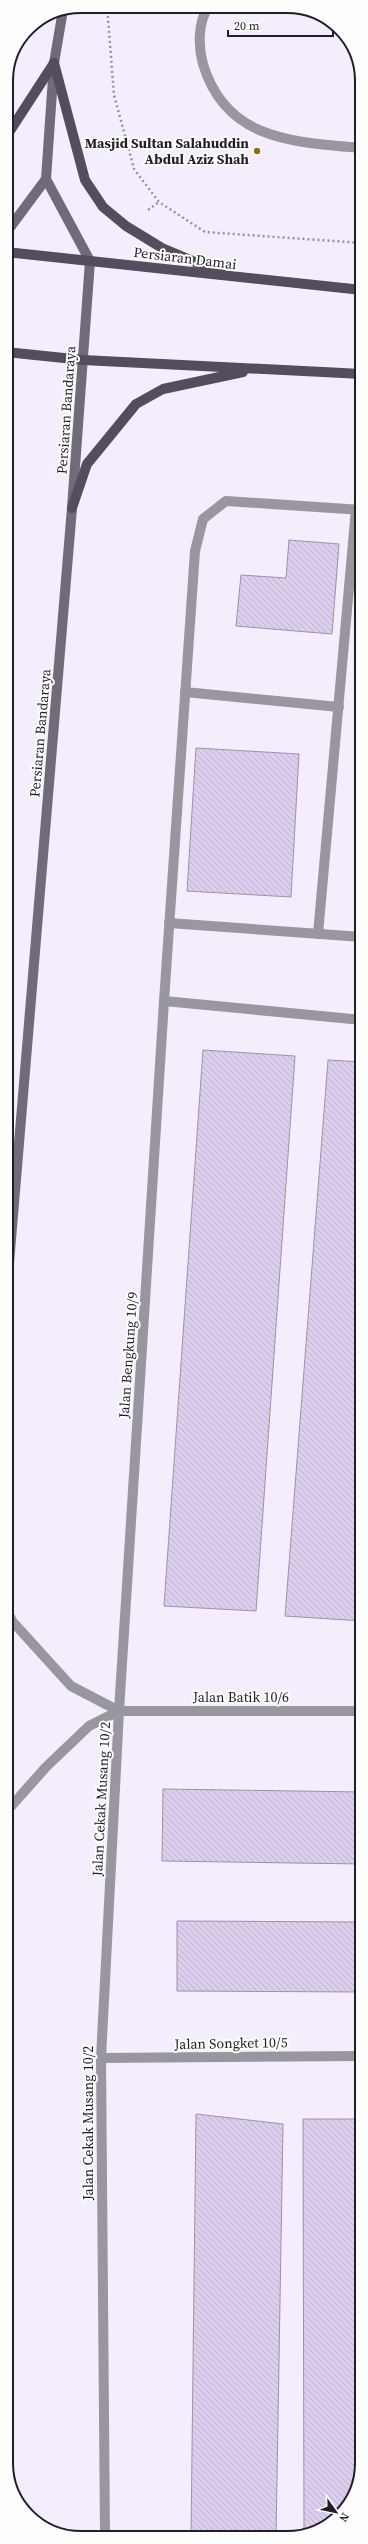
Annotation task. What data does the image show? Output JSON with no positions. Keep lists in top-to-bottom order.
{
  "streets": {
    "main road": ["Persiaran Damai", "Persiaran Bandaraya"],
    "street": [
      "Jalan Bengkung 10/9",
      "Jalan Batik 10/6",
      "Jalan Cekak Musang 10/2",
      "Jalan Songket 10/5"
    ]
  },
  "crossings": [
    ["Persiaran Damai", "Persiaran Bandaraya"],
    ["Jalan Bengkung 10/9", "Jalan Batik 10/6"],
    ["Jalan Bengkung 10/9", "Jalan Cekak Musang 10/2"],
    ["Jalan Batik 10/6", "Jalan Cekak Musang 10/2"],
    ["Jalan Cekak Musang 10/2", "Jalan Songket 10/5"]
  ],
  "places": ["Masjid Sultan Salahuddin Abdul Aziz Shah"],
  "scale_bar": "20 m",
  "north": "bottom right"
}
